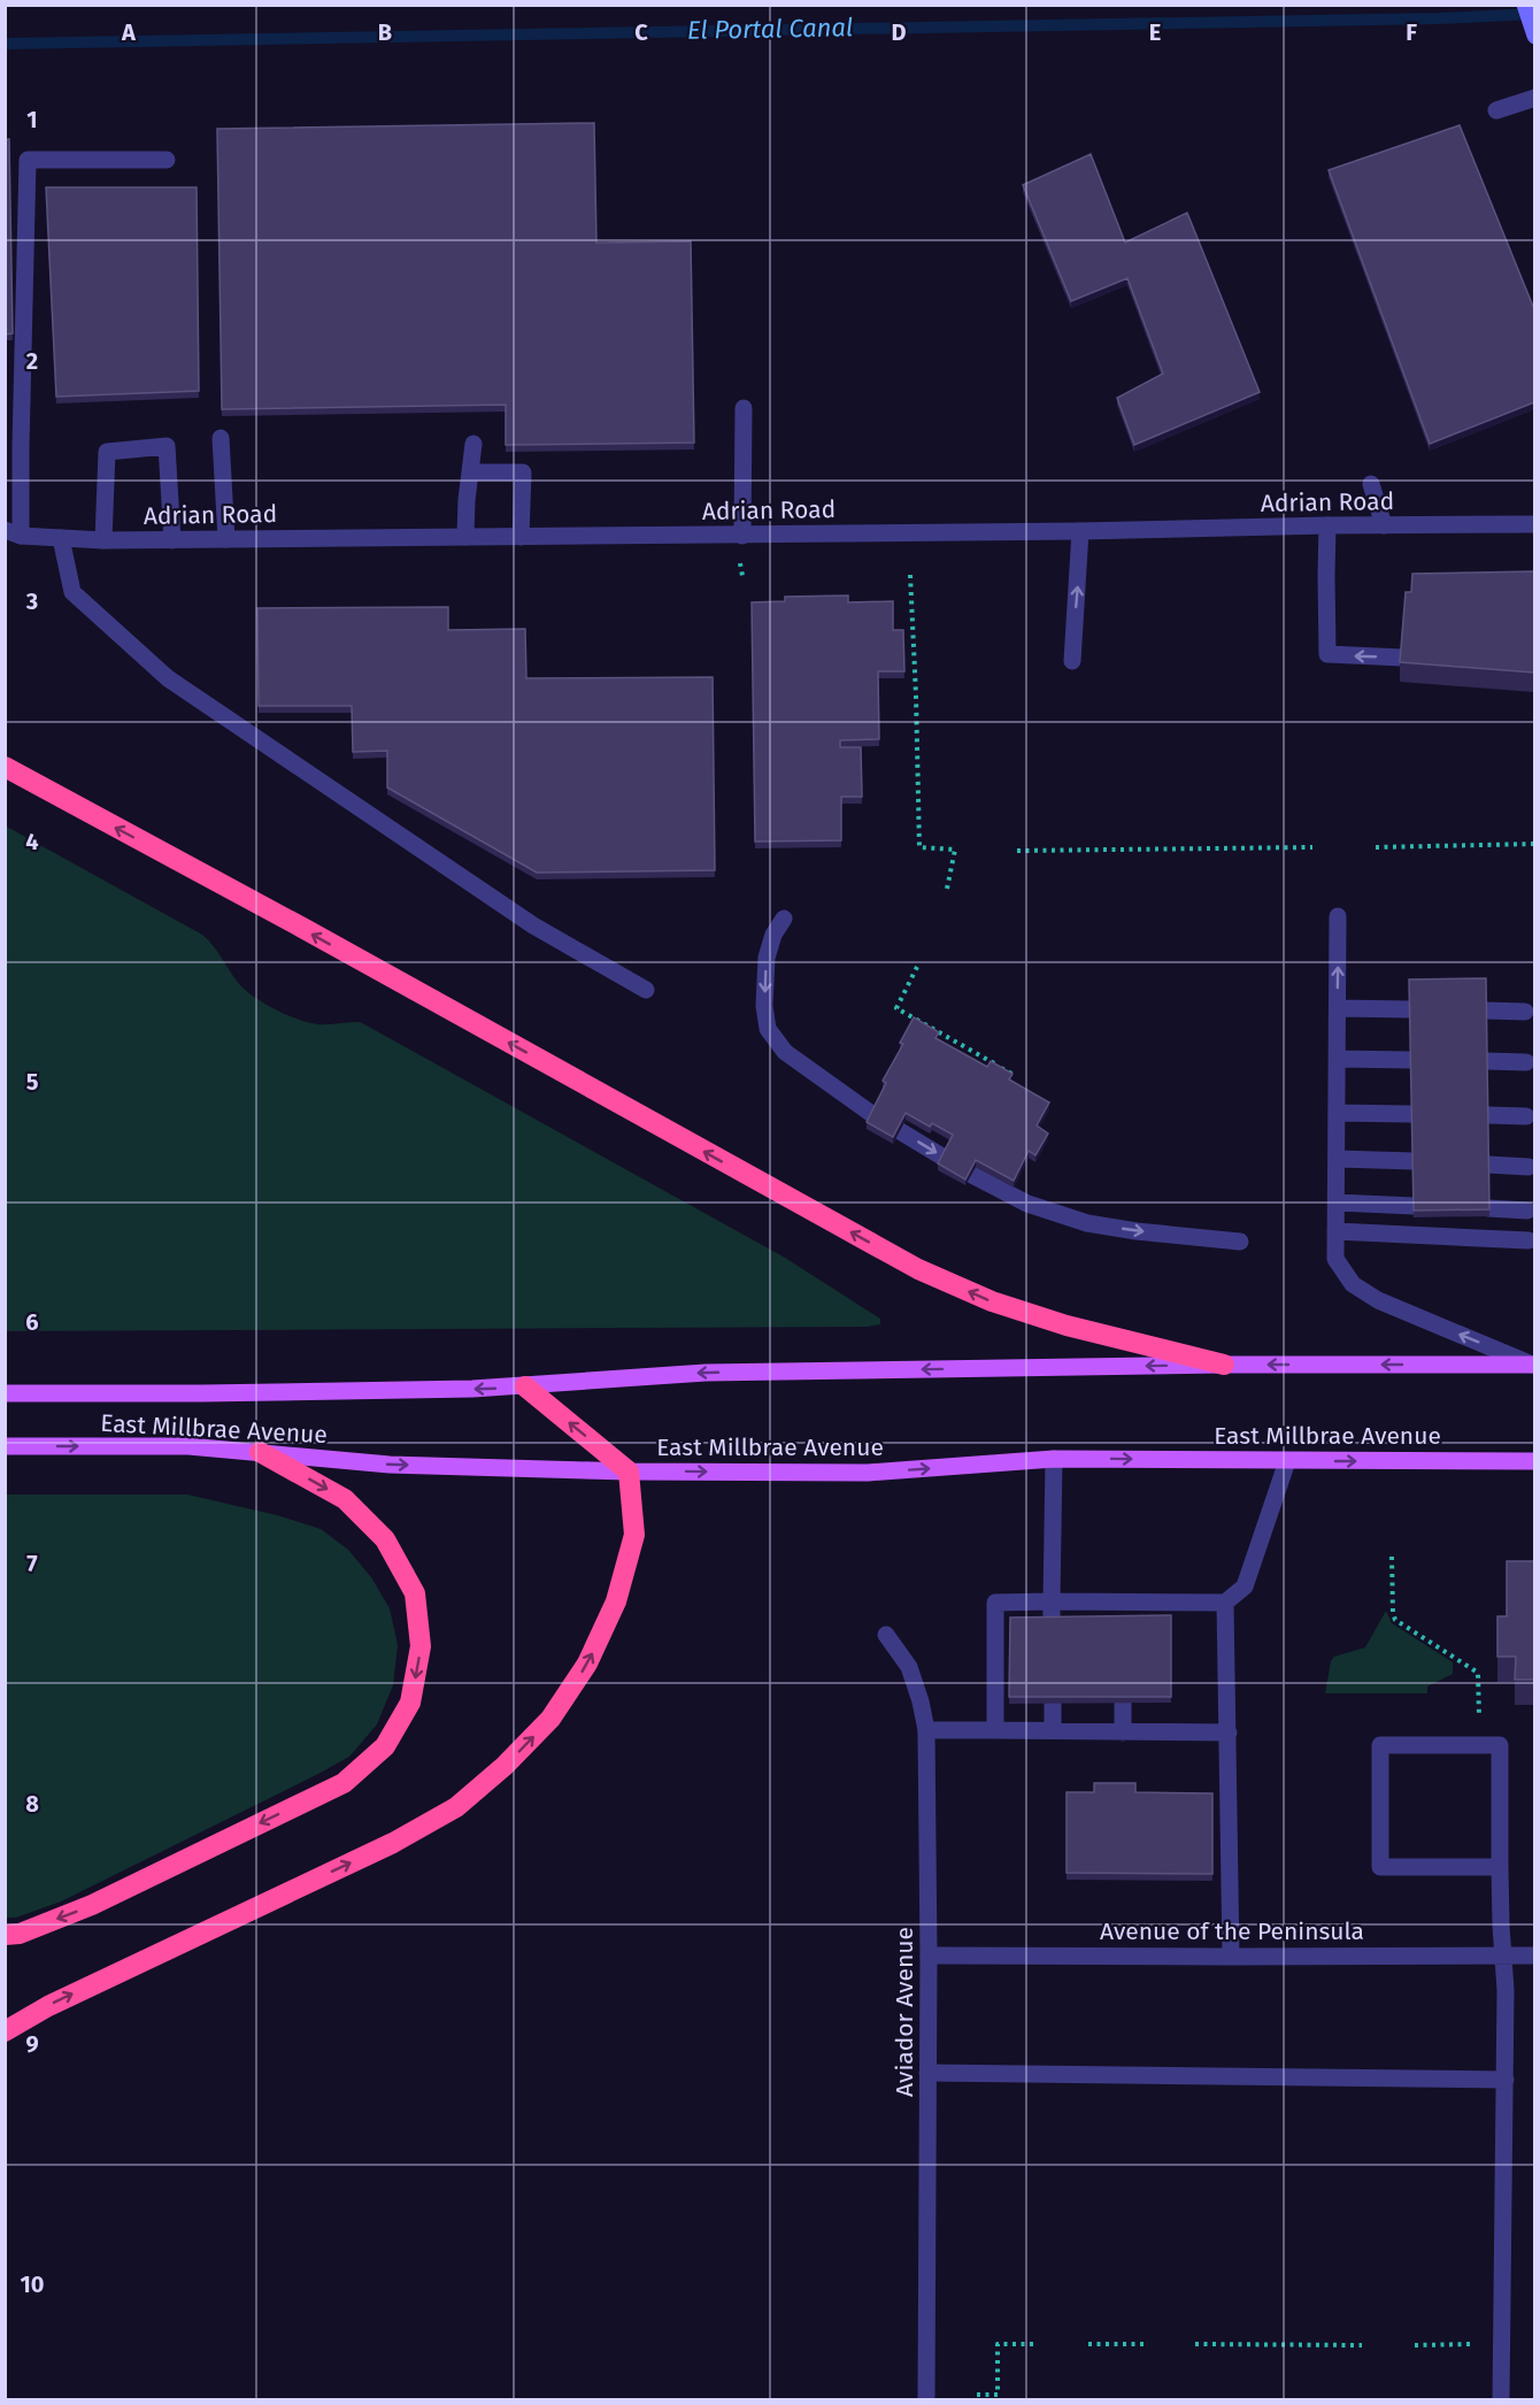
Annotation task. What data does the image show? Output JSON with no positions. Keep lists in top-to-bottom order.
{
  "streets": {
    "main road": ["East Millbrae Avenue"],
    "street": ["Adrian Road", "Avenue of the Peninsula", "Aviador Avenue"]
  },
  "crossings": [
    ["Avenue of the Peninsula", "Aviador Avenue"]
  ],
  "water": ["El Portal Canal"],
  "grid": {
    "columns": [
      "A",
      "B",
      "C",
      "D",
      "E",
      "F"
    ],
    "rows": [
      "1",
      "2",
      "3",
      "4",
      "5",
      "6",
      "7",
      "8",
      "9",
      "10"
    ]
  }
}
